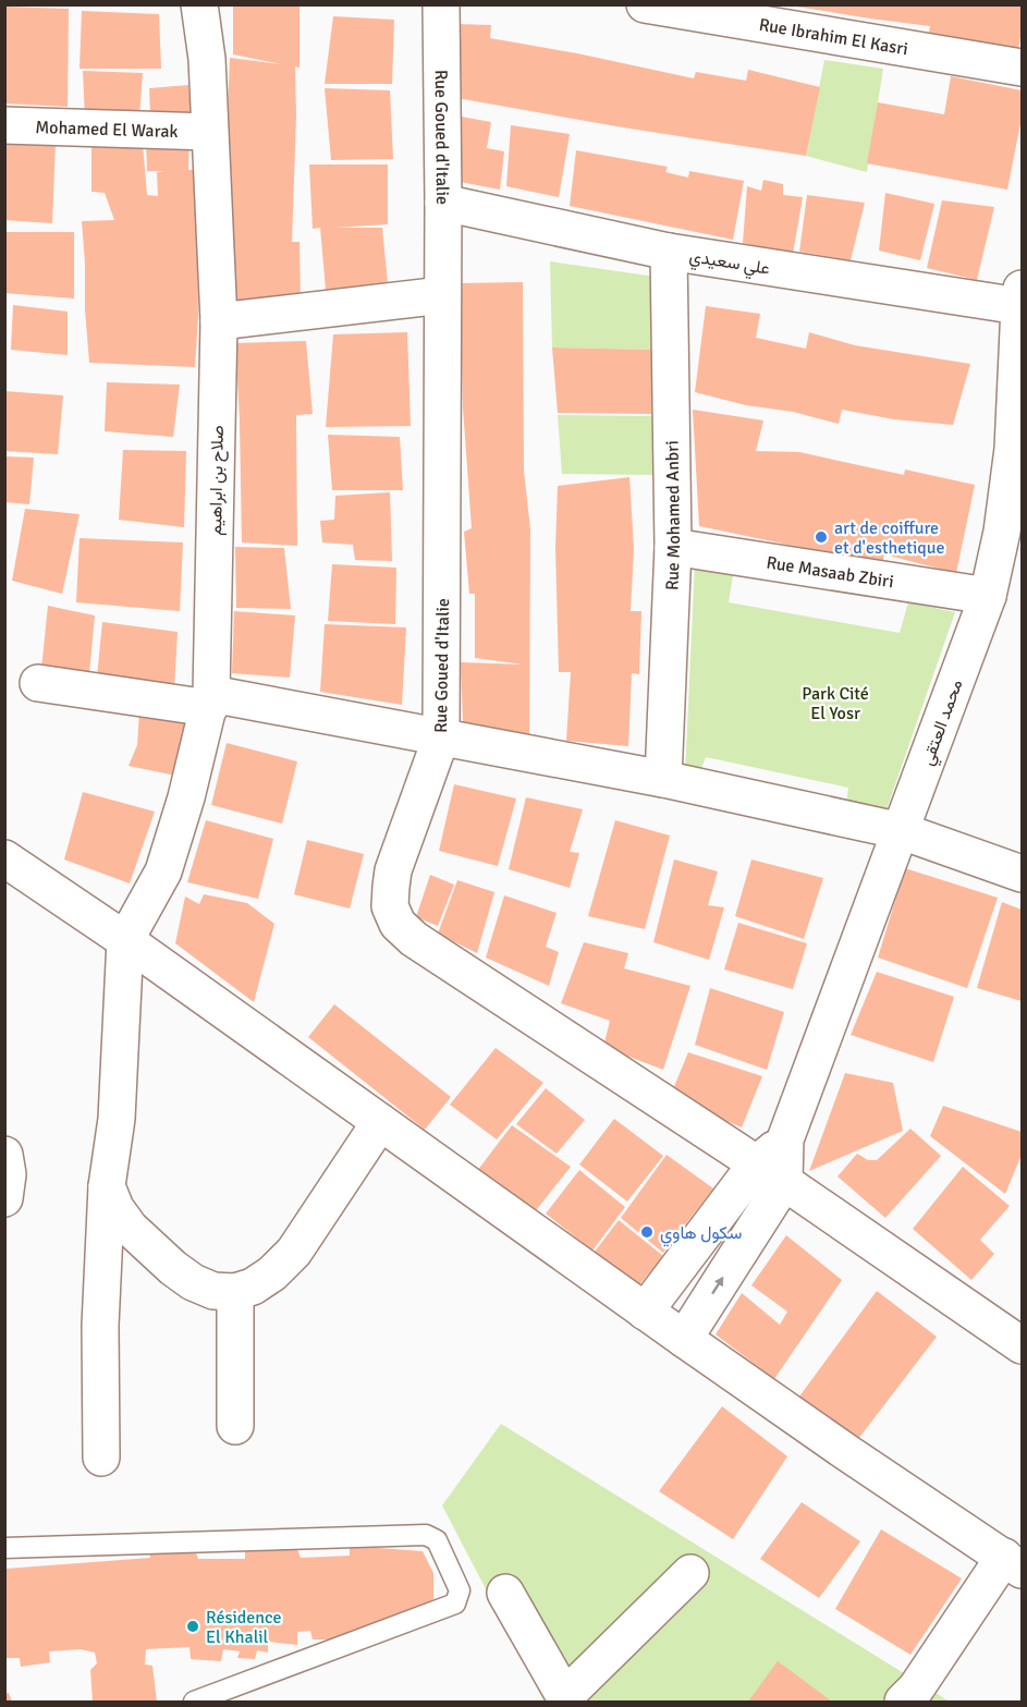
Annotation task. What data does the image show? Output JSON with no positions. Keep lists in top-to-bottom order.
{
  "streets": {
    "street": [
      "Rue Ibrahim El Kasri",
      "Mohamed El Warak",
      "Rue Goued d'Italie",
      "علي سعيدي",
      "صلاح بن ابراهيم",
      "Rue Mohamed Anbri",
      "Rue Masaab Zbiri",
      "محمد العتقي"
    ]
  },
  "crossings": [
    ["Mohamed El Warak", "صلاح بن ابراهيم"],
    ["Rue Goued d'Italie", "علي سعيدي"],
    ["Rue Goued d'Italie", "محمد العتقي"],
    ["علي سعيدي", "Rue Mohamed Anbri"],
    ["علي سعيدي", "محمد العتقي"],
    ["Rue Mohamed Anbri", "Rue Masaab Zbiri"],
    ["Rue Masaab Zbiri", "محمد العتقي"]
  ],
  "parks": ["Park Cité El Yosr"],
  "places": ["art de coiffure et d'esthetique", "سكول هاوي", "Résidence El Khalil"]
}
